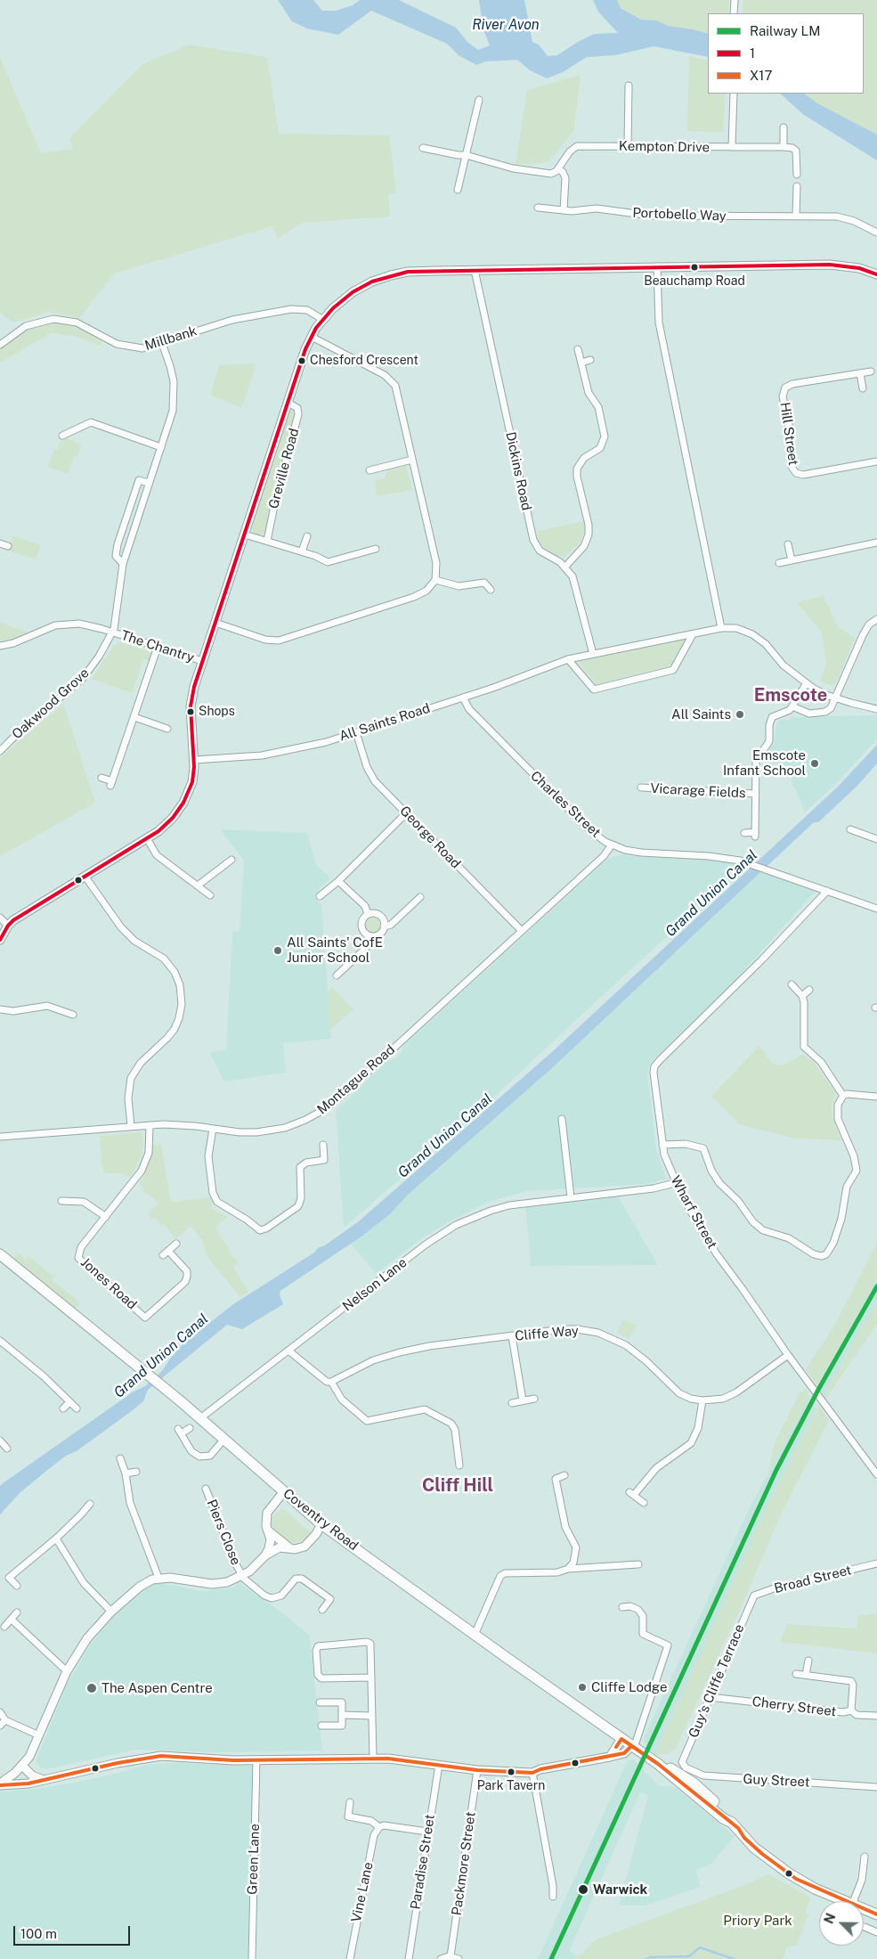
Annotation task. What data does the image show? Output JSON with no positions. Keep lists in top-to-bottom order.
{
  "streets": {
    "main road": ["Coventry Road"],
    "street": [
      "Kempton Drive",
      "Portobello Way",
      "Millbank",
      "Hill Street",
      "Greville Road",
      "Dickins Road",
      "The Chantry",
      "Oakwood Grove",
      "All Saints Road",
      "Vicarage Fields",
      "Charles Street",
      "George Road",
      "Montague Road",
      "Wharf Street",
      "Jones Road",
      "Nelson Lane",
      "Cliffe Way",
      "Piers Close",
      "Broad Street",
      "Guy's Cliffe Terrace",
      "Cherry Street",
      "Guy Street",
      "Green Lane",
      "Paradise Street",
      "Packmore Street",
      "Vine Lane"
    ]
  },
  "crossings": [
    ["Millbank", "Greville Road"],
    ["Millbank", "Oakwood Grove"],
    ["Greville Road", "Dickins Road"],
    ["Greville Road", "The Chantry"],
    ["Greville Road", "All Saints Road"],
    ["Dickins Road", "All Saints Road"],
    ["The Chantry", "Oakwood Grove"],
    ["All Saints Road", "Charles Street"],
    ["All Saints Road", "George Road"],
    ["Charles Street", "Montague Road"],
    ["Charles Street", "Wharf Street"],
    ["George Road", "Montague Road"],
    ["Montague Road", "Jones Road"],
    ["Wharf Street", "Nelson Lane"],
    ["Wharf Street", "Cliffe Way"],
    ["Nelson Lane", "Coventry Road"],
    ["Broad Street", "Guy's Cliffe Terrace"],
    ["Guy's Cliffe Terrace", "Cherry Street"],
    ["Guy's Cliffe Terrace", "Guy Street"]
  ],
  "districts": ["Emscote", "Cliff Hill"],
  "water": ["River Avon", "Grand Union Canal"],
  "parks": ["Priory Park"],
  "places": [
    "Beauchamp Road",
    "Chesford Crescent",
    "Shops",
    "All Saints",
    "Emscote Infant School",
    "All Saints' CofE Junior School",
    "Cliffe Lodge",
    "The Aspen Centre",
    "Park Tavern",
    "Warwick"
  ],
  "lines": ["transit line 1", "rail line LM", "transit line X17"],
  "legend": ["Railway LM", "1", "X17"],
  "scale_bar": "100 m",
  "north": "top left"
}
